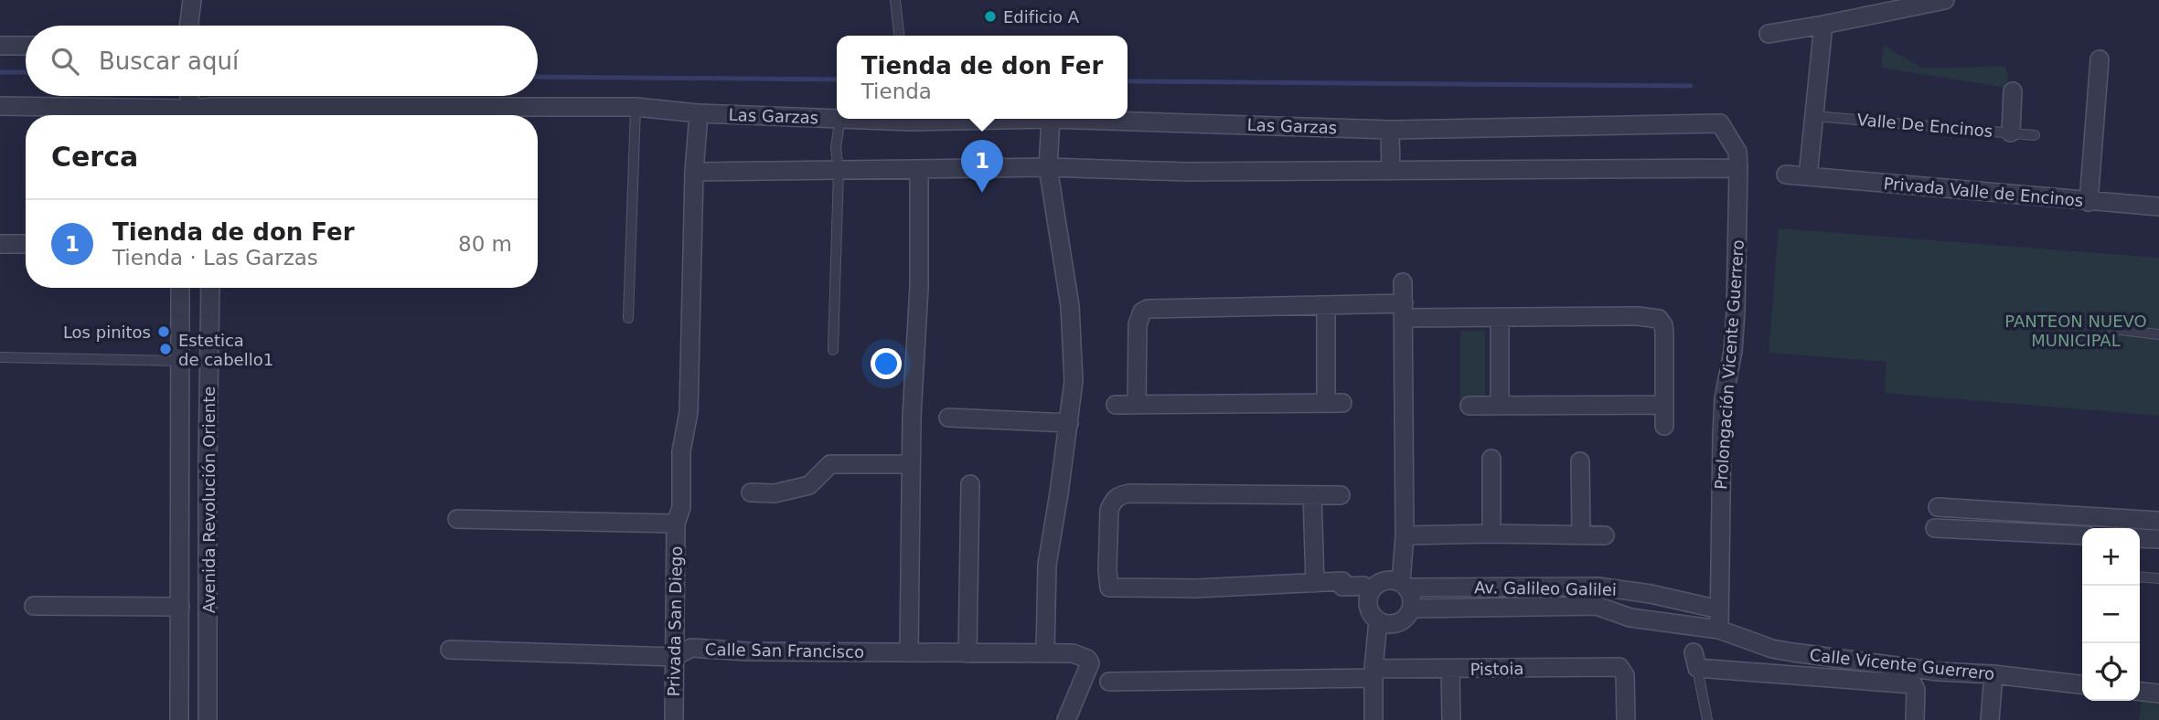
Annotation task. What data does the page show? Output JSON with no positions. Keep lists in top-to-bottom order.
{
  "streets": {
    "street": [
      "Las Garzas",
      "Privada Valle de Encinos",
      "Prolongación Vicente Guerrero",
      "Avenida Revolución Oriente",
      "Av. Galileo Galilei",
      "Privada San Diego",
      "Calle San Francisco",
      "Calle Vicente Guerrero",
      "Pistoia"
    ],
    "lane": ["Valle De Encinos"]
  },
  "crossings": [
    ["Las Garzas", "Prolongación Vicente Guerrero"],
    ["Prolongación Vicente Guerrero", "Av. Galileo Galilei"],
    ["Prolongación Vicente Guerrero", "Calle Vicente Guerrero"],
    ["Privada San Diego", "Calle San Francisco"]
  ],
  "parks": ["PANTEON NUEVO MUNICIPAL"],
  "places": ["Edificio A", "Los pinitos", "Estetica de cabello1"],
  "page": {
    "search": "Buscar aquí",
    "popup": ["Tienda de don Fer", "Tienda"],
    "heading": "Cerca",
    "pins": "1",
    "list": [
      {
        "mark": "1",
        "name": "Tienda de don Fer",
        "note": "Tienda · Las Garzas",
        "value": "80 m"
      }
    ],
    "map_buttons": ["+", "−"]
  }
}
